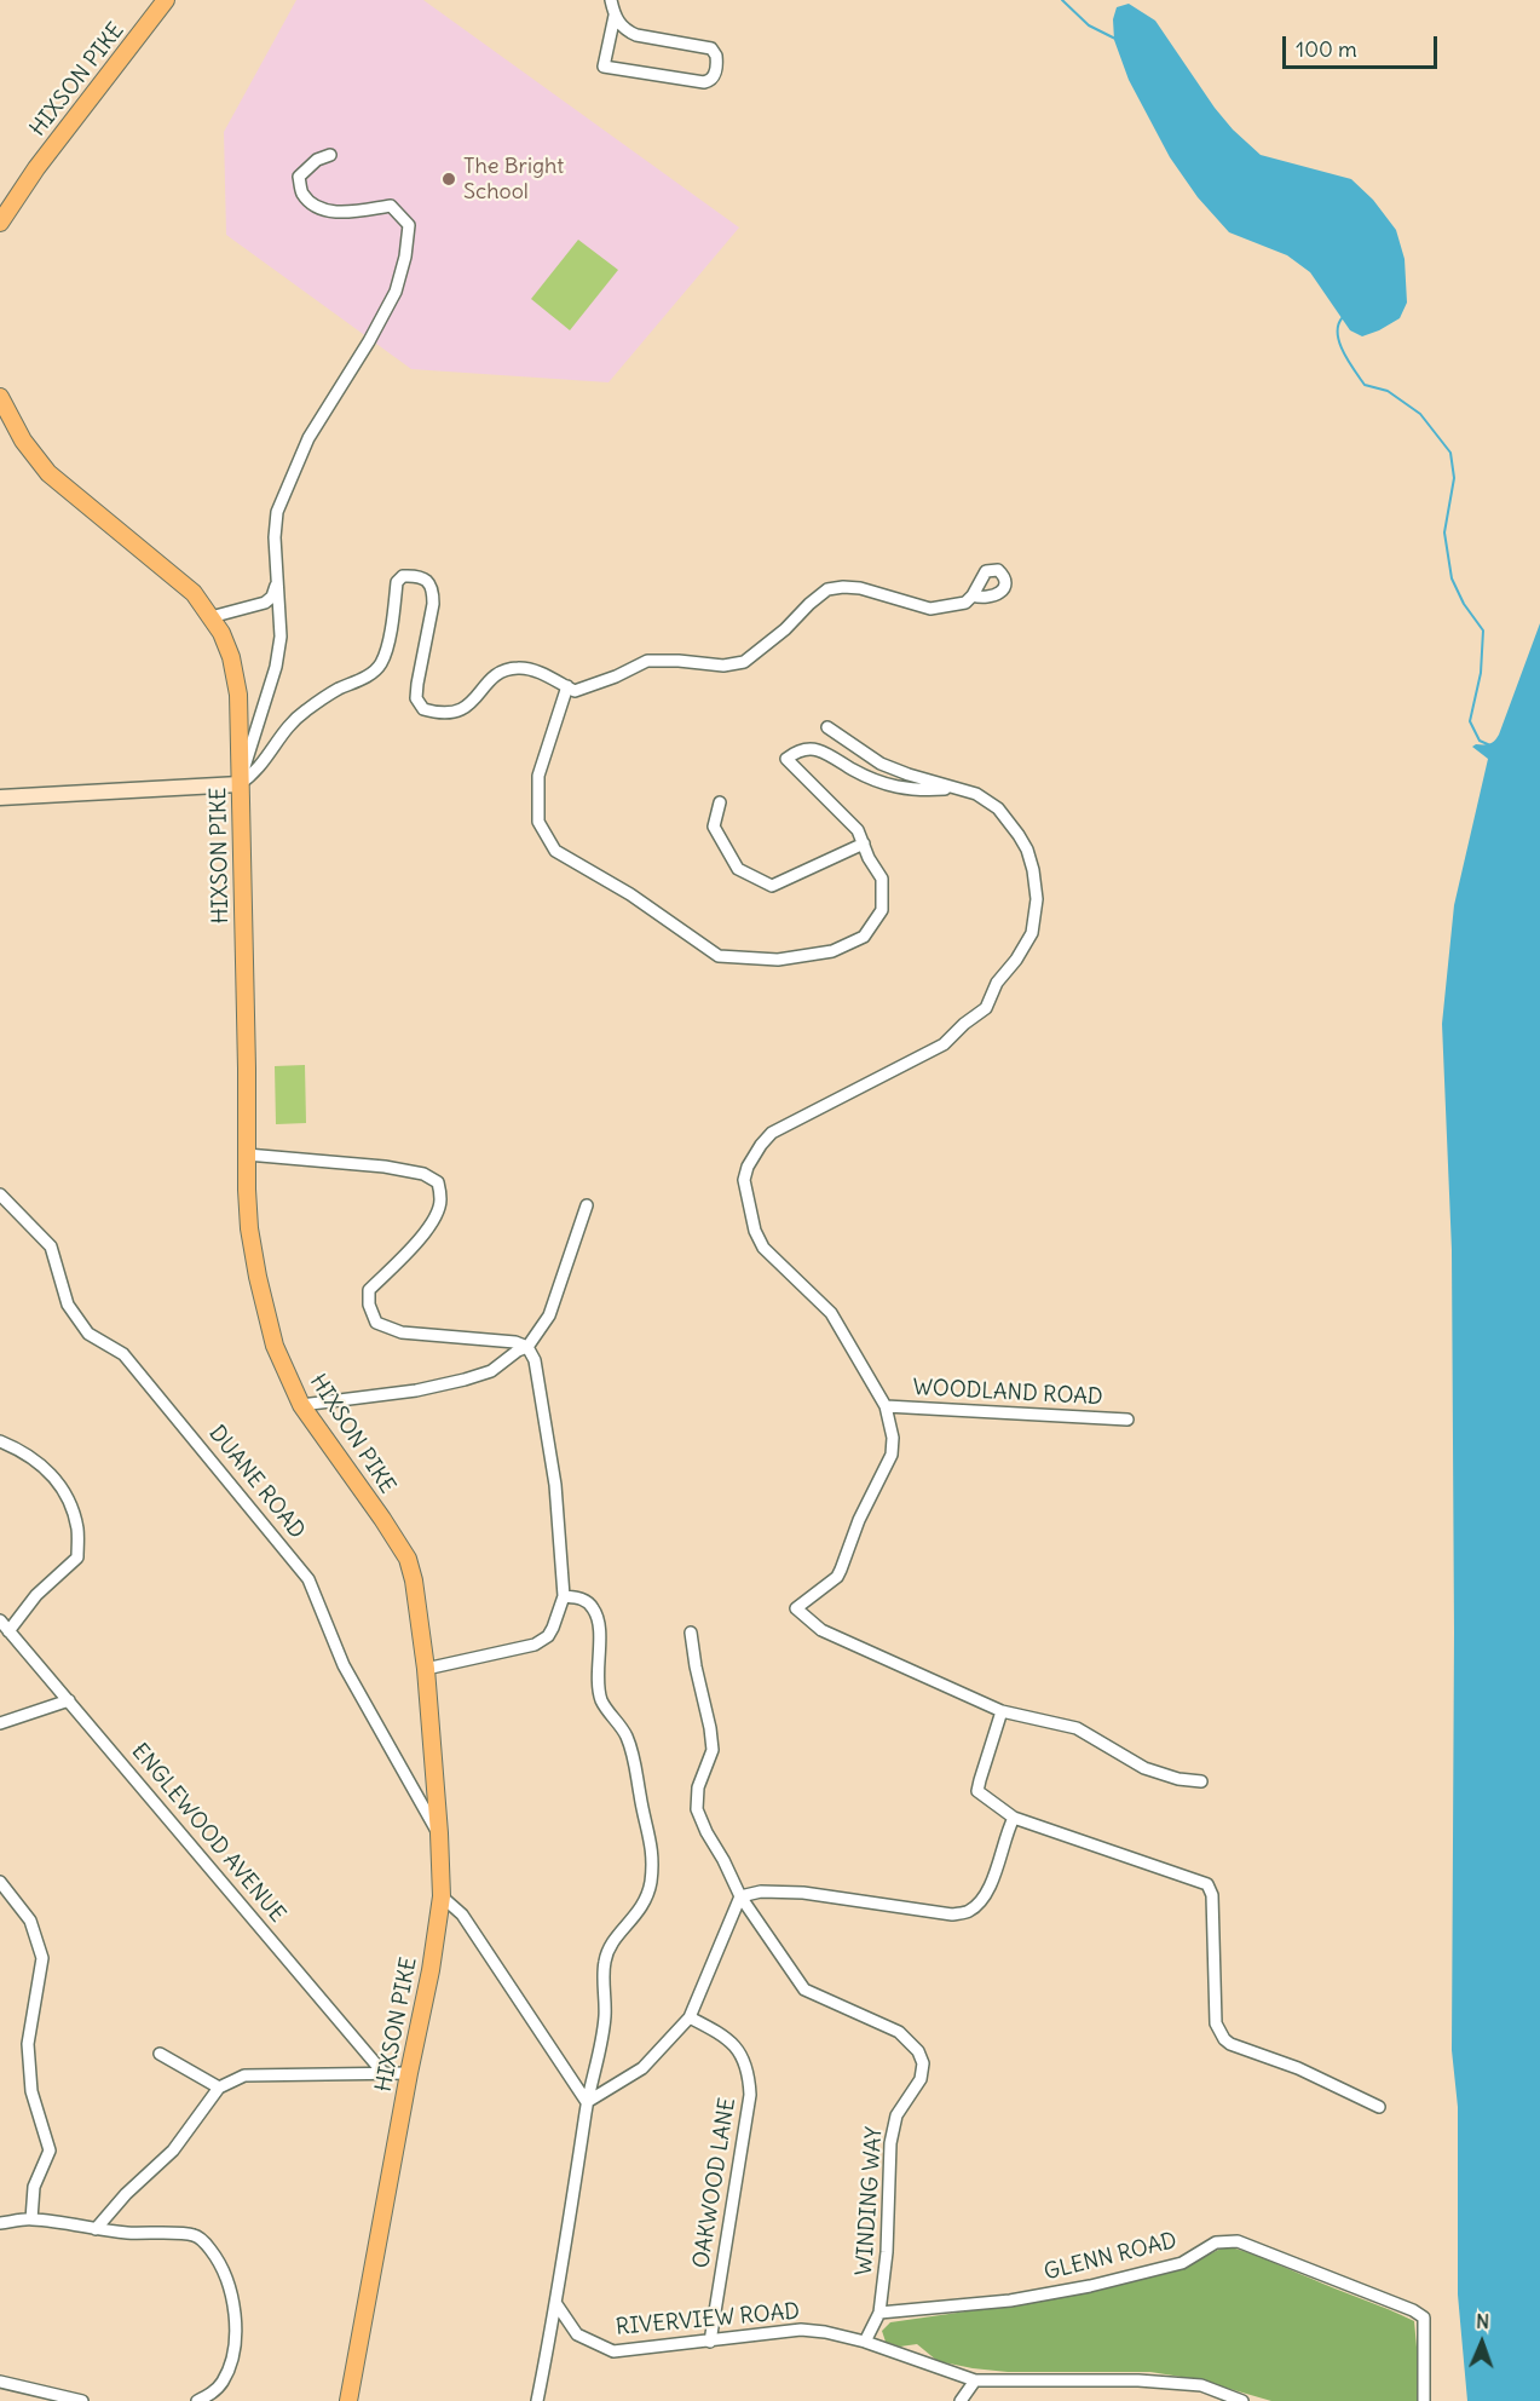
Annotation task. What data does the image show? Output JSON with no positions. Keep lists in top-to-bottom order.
{
  "streets": {
    "main road": ["HIXSON PIKE"],
    "street": [
      "WOODLAND ROAD",
      "DUANE ROAD",
      "ENGLEWOOD AVENUE",
      "OAKWOOD LANE",
      "WINDING WAY",
      "GLENN ROAD",
      "RIVERVIEW ROAD"
    ]
  },
  "crossings": [
    ["HIXSON PIKE", "DUANE ROAD"],
    ["OAKWOOD LANE", "RIVERVIEW ROAD"],
    ["WINDING WAY", "GLENN ROAD"],
    ["WINDING WAY", "RIVERVIEW ROAD"]
  ],
  "places": ["The Bright School"],
  "scale_bar": "100 m",
  "north": "top"
}
